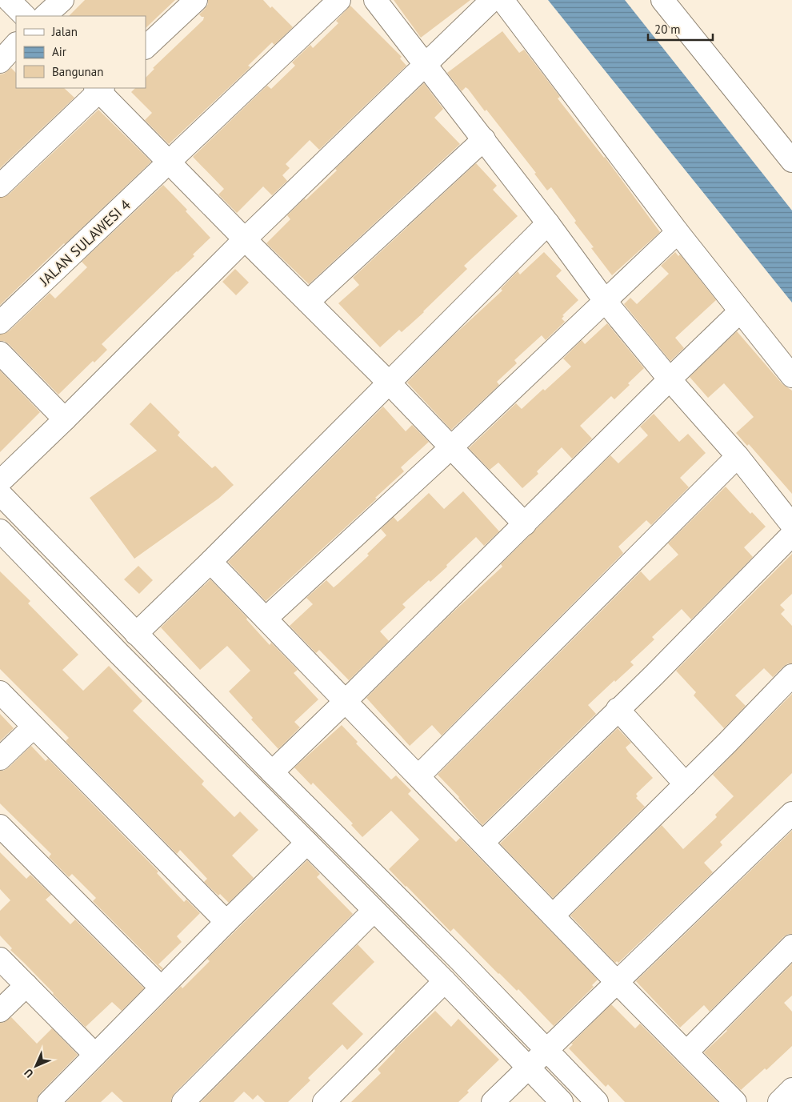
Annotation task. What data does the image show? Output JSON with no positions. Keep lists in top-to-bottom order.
{
  "streets": {
    "street": ["JALAN SULAWESI 4"]
  },
  "legend": ["Jalan", "Air", "Bangunan"],
  "scale_bar": "20 m",
  "north": "bottom left"
}
